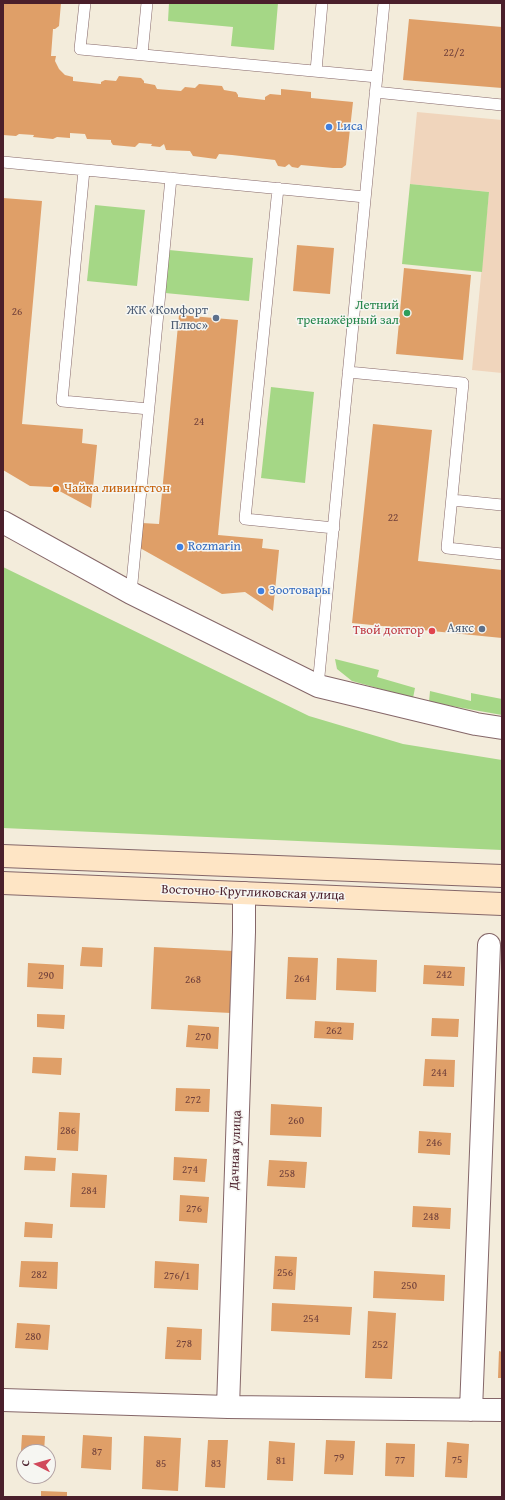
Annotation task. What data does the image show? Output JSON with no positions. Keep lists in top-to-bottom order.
{
  "streets": {
    "main road": ["Восточно-Кругликовская улица"],
    "street": ["Дачная улица"]
  },
  "crossings": [
    ["Восточно-Кругликовская улица", "Дачная улица"]
  ],
  "places": [
    "Lиса",
    "Летний тренажёрный зал",
    "ЖК «Комфорт Плюс»",
    "Чайка ливингстон",
    "Rozmarin",
    "Зоотовары",
    "Аякс",
    "Твой доктор"
  ],
  "house_numbers": [
    "22/2",
    "26",
    "24",
    "22",
    "242",
    "290",
    "264",
    "268",
    "262",
    "270",
    "244",
    "272",
    "260",
    "286",
    "246",
    "274",
    "258",
    "284",
    "276",
    "248",
    "256",
    "282",
    "276/1",
    "250",
    "254",
    "280",
    "278",
    "252",
    "87",
    "79",
    "77",
    "75",
    "81",
    "85",
    "83"
  ],
  "north": "left"
}
